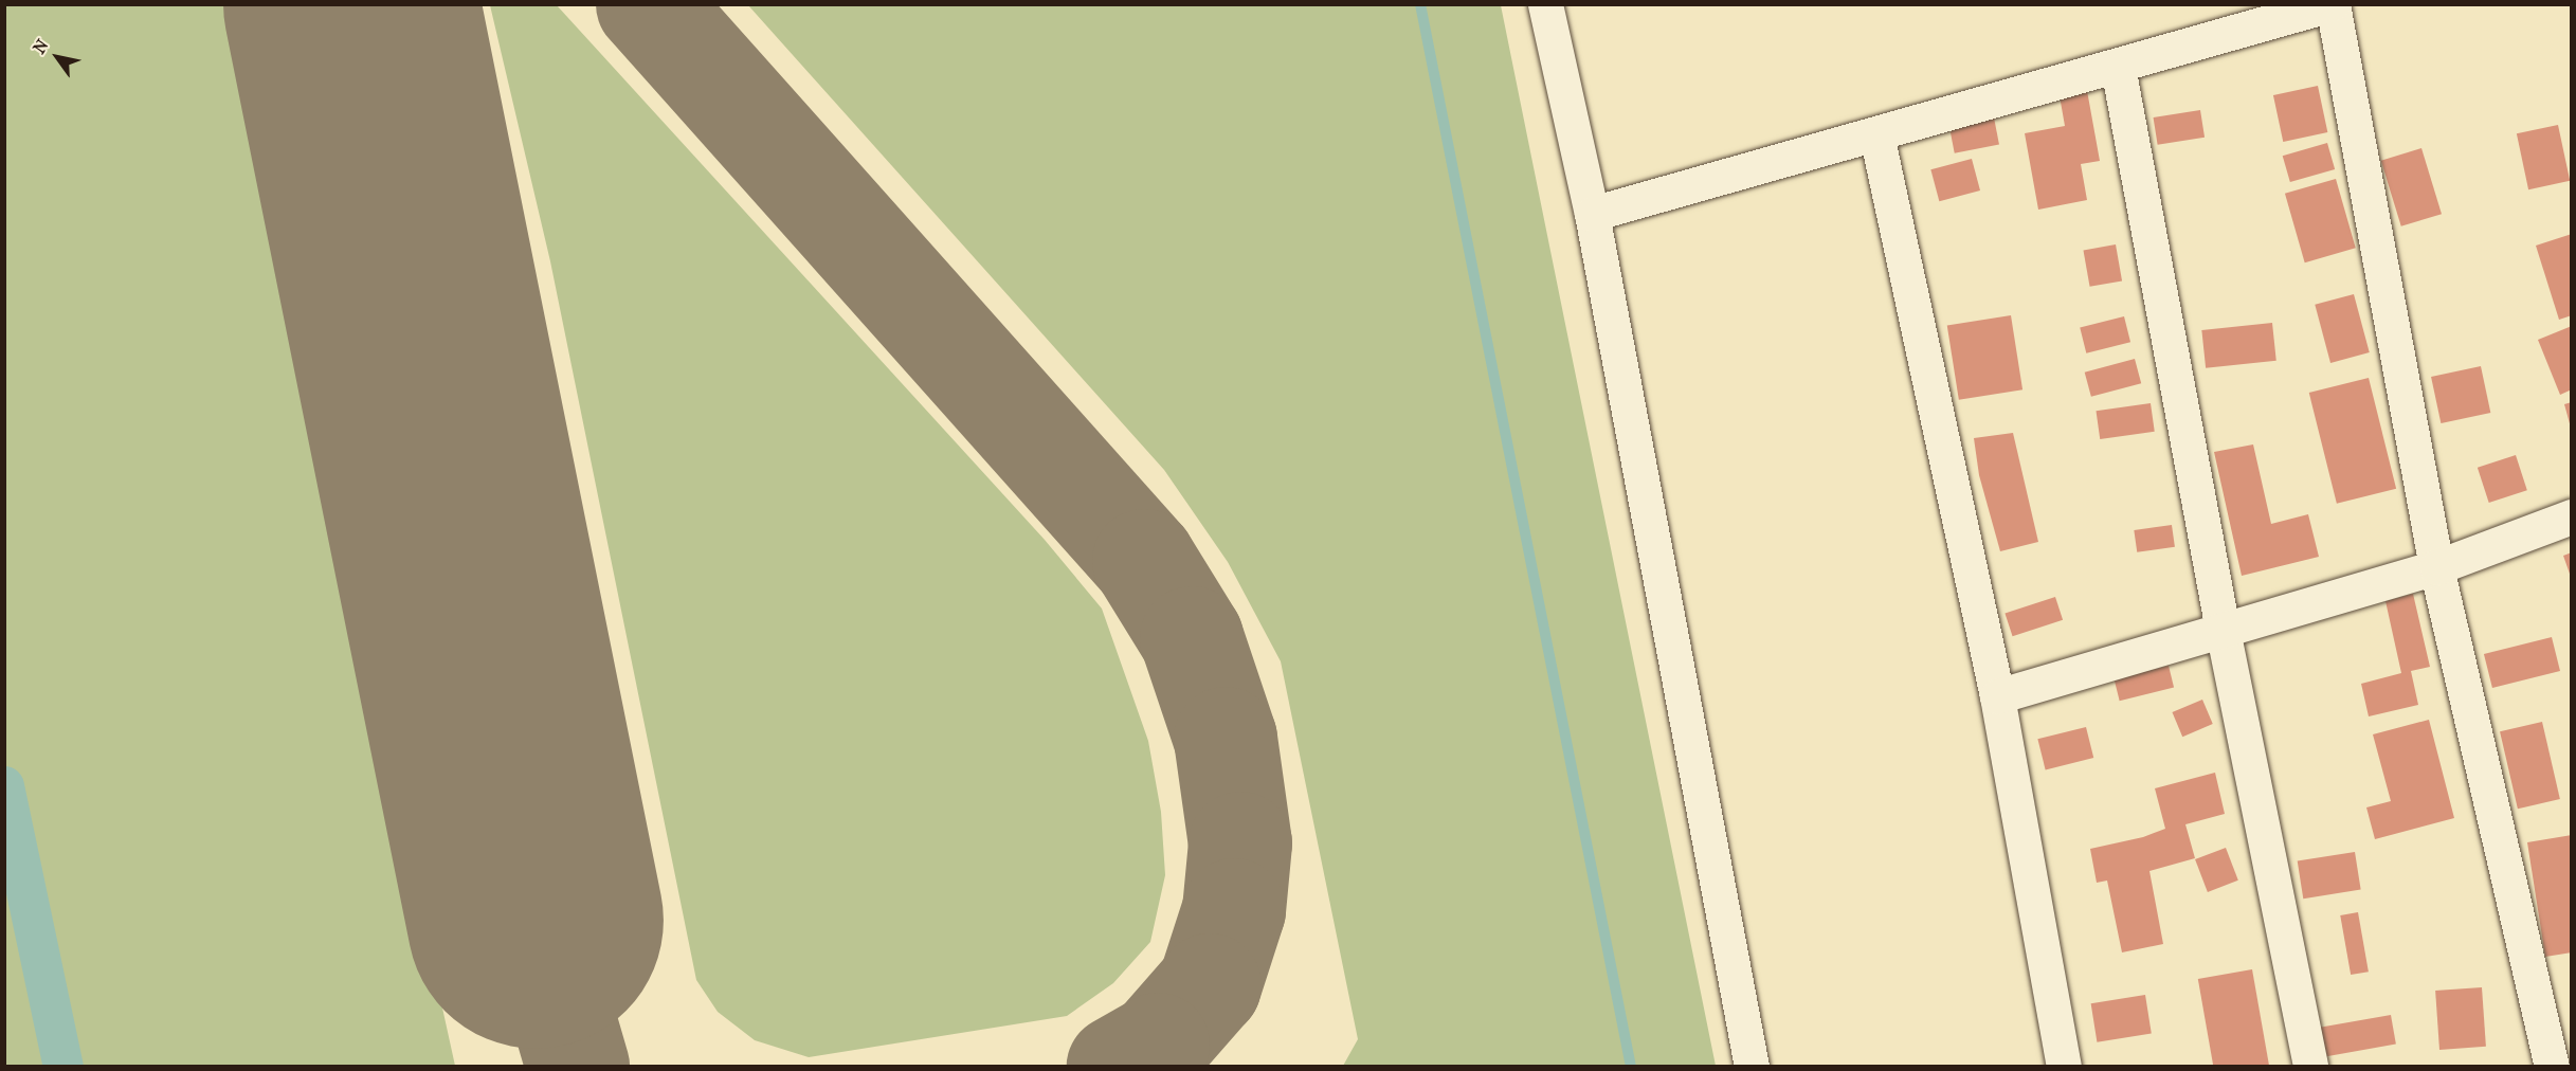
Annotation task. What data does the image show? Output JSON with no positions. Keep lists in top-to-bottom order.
{
  "north": "top left"
}
